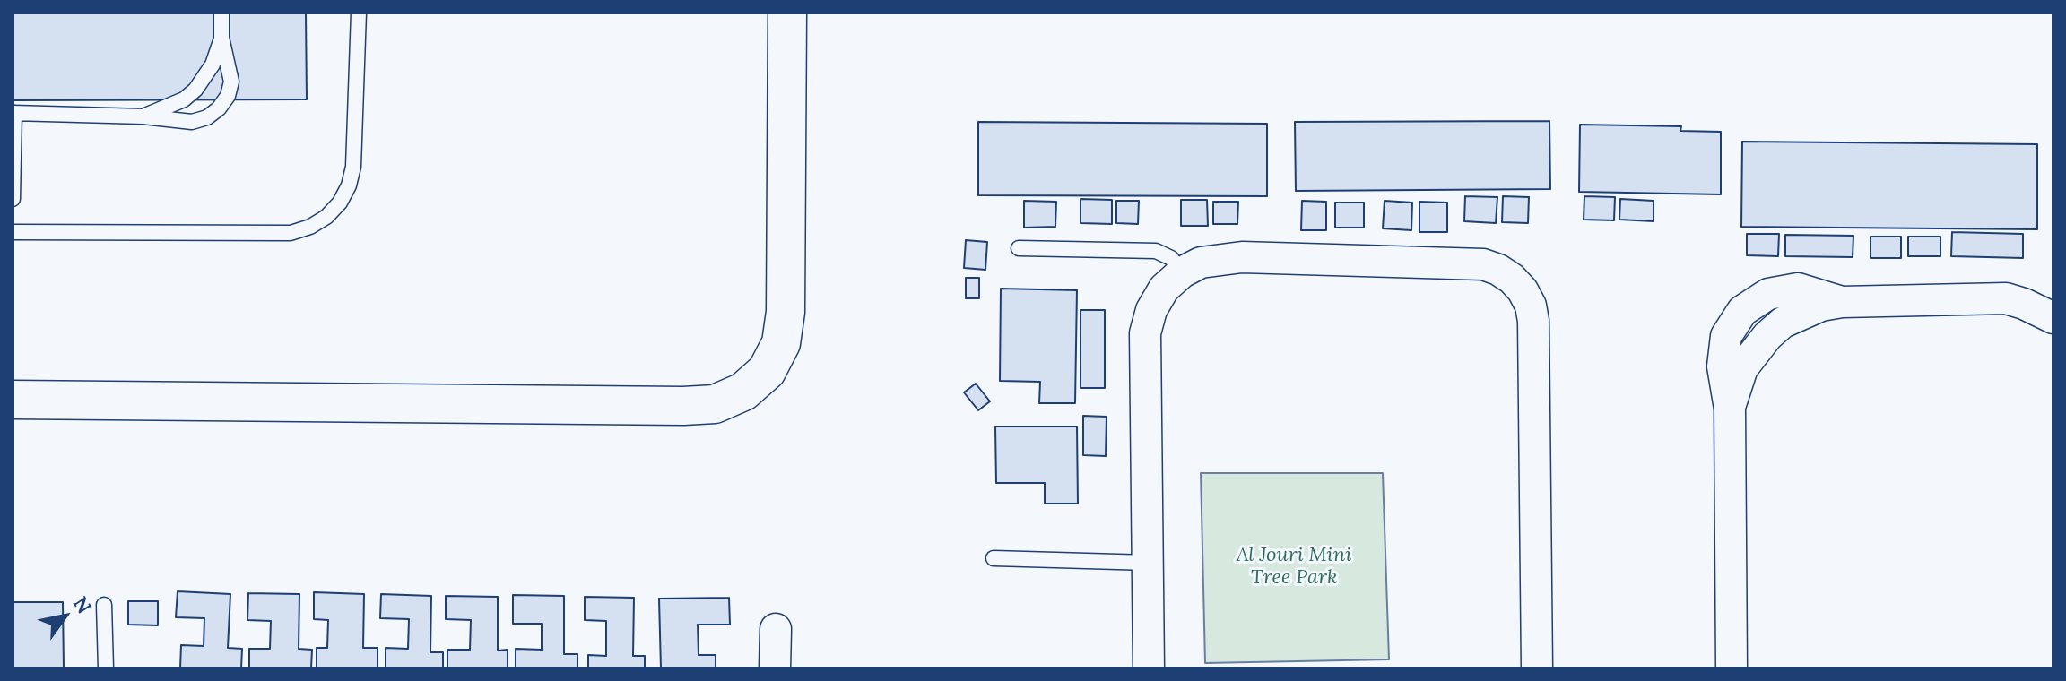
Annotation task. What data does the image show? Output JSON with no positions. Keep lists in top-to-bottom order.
{
  "parks": ["Al Jouri Mini Tree Park"],
  "north": "top right"
}
